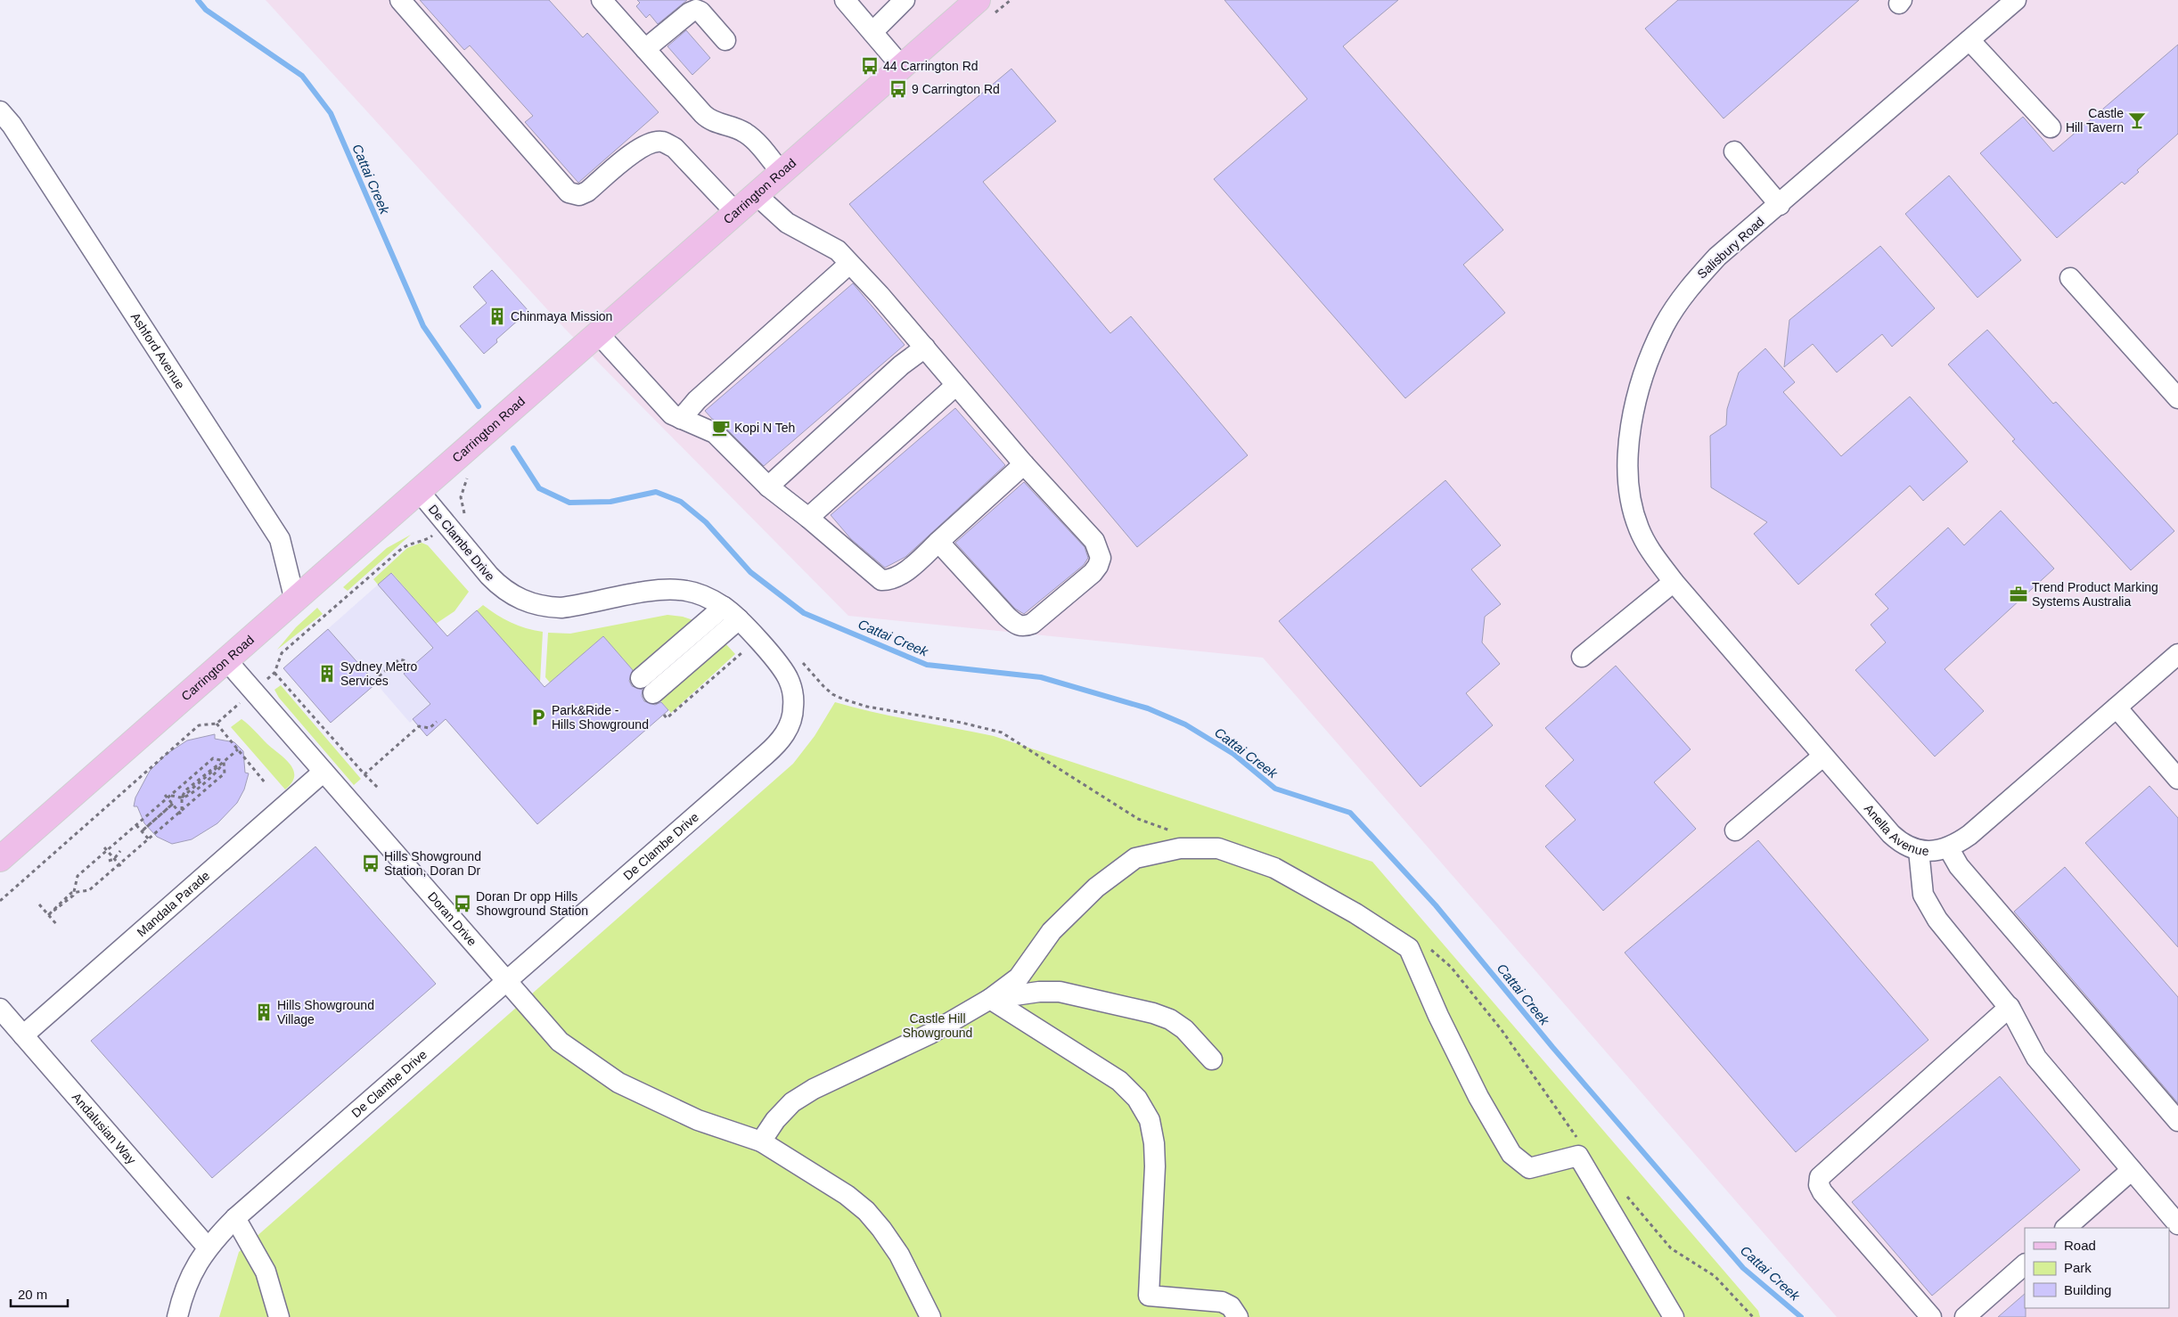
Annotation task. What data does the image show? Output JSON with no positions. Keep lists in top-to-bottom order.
{
  "streets": {
    "main road": ["Carrington Road"],
    "street": [
      "Salisbury Road",
      "Ashford Avenue",
      "De Clambe Drive",
      "Anella Avenue",
      "Mandala Parade",
      "Doran Drive",
      "Andalusian Way"
    ]
  },
  "crossings": [
    ["Carrington Road", "Ashford Avenue"],
    ["Carrington Road", "De Clambe Drive"],
    ["Carrington Road", "Doran Drive"],
    ["Salisbury Road", "Anella Avenue"],
    ["De Clambe Drive", "Doran Drive"],
    ["De Clambe Drive", "Andalusian Way"],
    ["Mandala Parade", "Doran Drive"],
    ["Mandala Parade", "Andalusian Way"]
  ],
  "water": ["Cattai Creek"],
  "parks": ["Castle Hill Showground"],
  "places": {
    "bus stop": [
      "44 Carrington Rd",
      "9 Carrington Rd",
      "Hills Showground Station, Doran Dr",
      "Doran Dr opp Hills Showground Station"
    ],
    "bar": ["Castle Hill Tavern"],
    "building": ["Chinmaya Mission", "Sydney Metro Services", "Hills Showground Village"],
    "cafe": ["Kopi N Teh"],
    "office": ["Trend Product Marking Systems Australia"],
    "parking": ["Park&Ride - Hills Showground"]
  },
  "legend": ["Road", "Park", "Building"],
  "scale_bar": "20 m"
}
